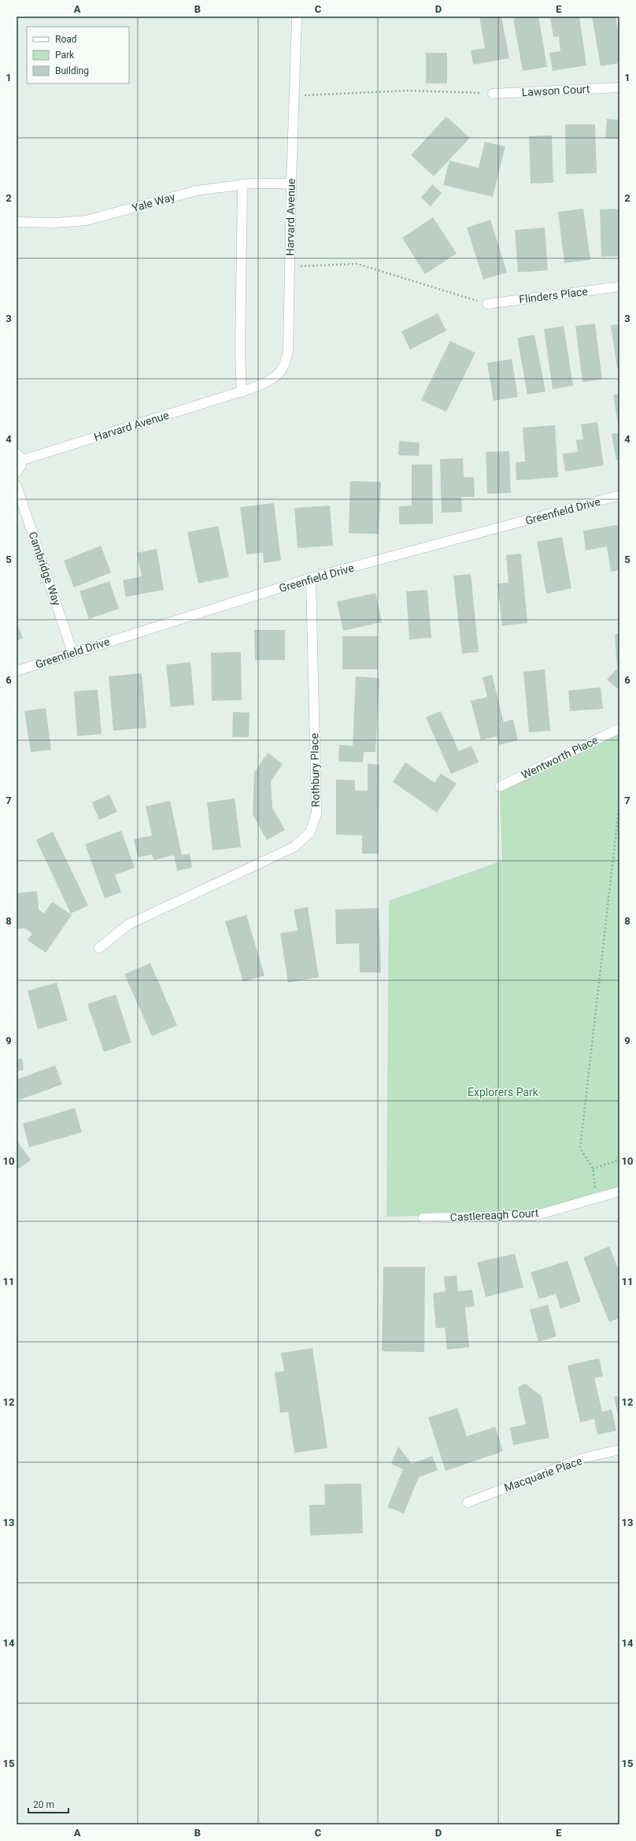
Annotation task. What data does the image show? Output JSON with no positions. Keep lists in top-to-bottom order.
{
  "streets": {
    "street": [
      "Lawson Court",
      "Yale Way",
      "Harvard Avenue",
      "Flinders Place",
      "Greenfield Drive",
      "Cambridge Way",
      "Wentworth Place",
      "Rothbury Place",
      "Castlereagh Court",
      "Macquarie Place"
    ]
  },
  "crossings": [
    ["Yale Way", "Harvard Avenue"],
    ["Greenfield Drive", "Cambridge Way"],
    ["Greenfield Drive", "Rothbury Place"]
  ],
  "parks": ["Explorers Park"],
  "legend": ["Road", "Park", "Building"],
  "scale_bar": "20 m",
  "grid": {
    "columns": [
      "A",
      "B",
      "C",
      "D",
      "E"
    ],
    "rows": [
      "1",
      "2",
      "3",
      "4",
      "5",
      "6",
      "7",
      "8",
      "9",
      "10",
      "11",
      "12",
      "13",
      "14",
      "15"
    ]
  }
}
